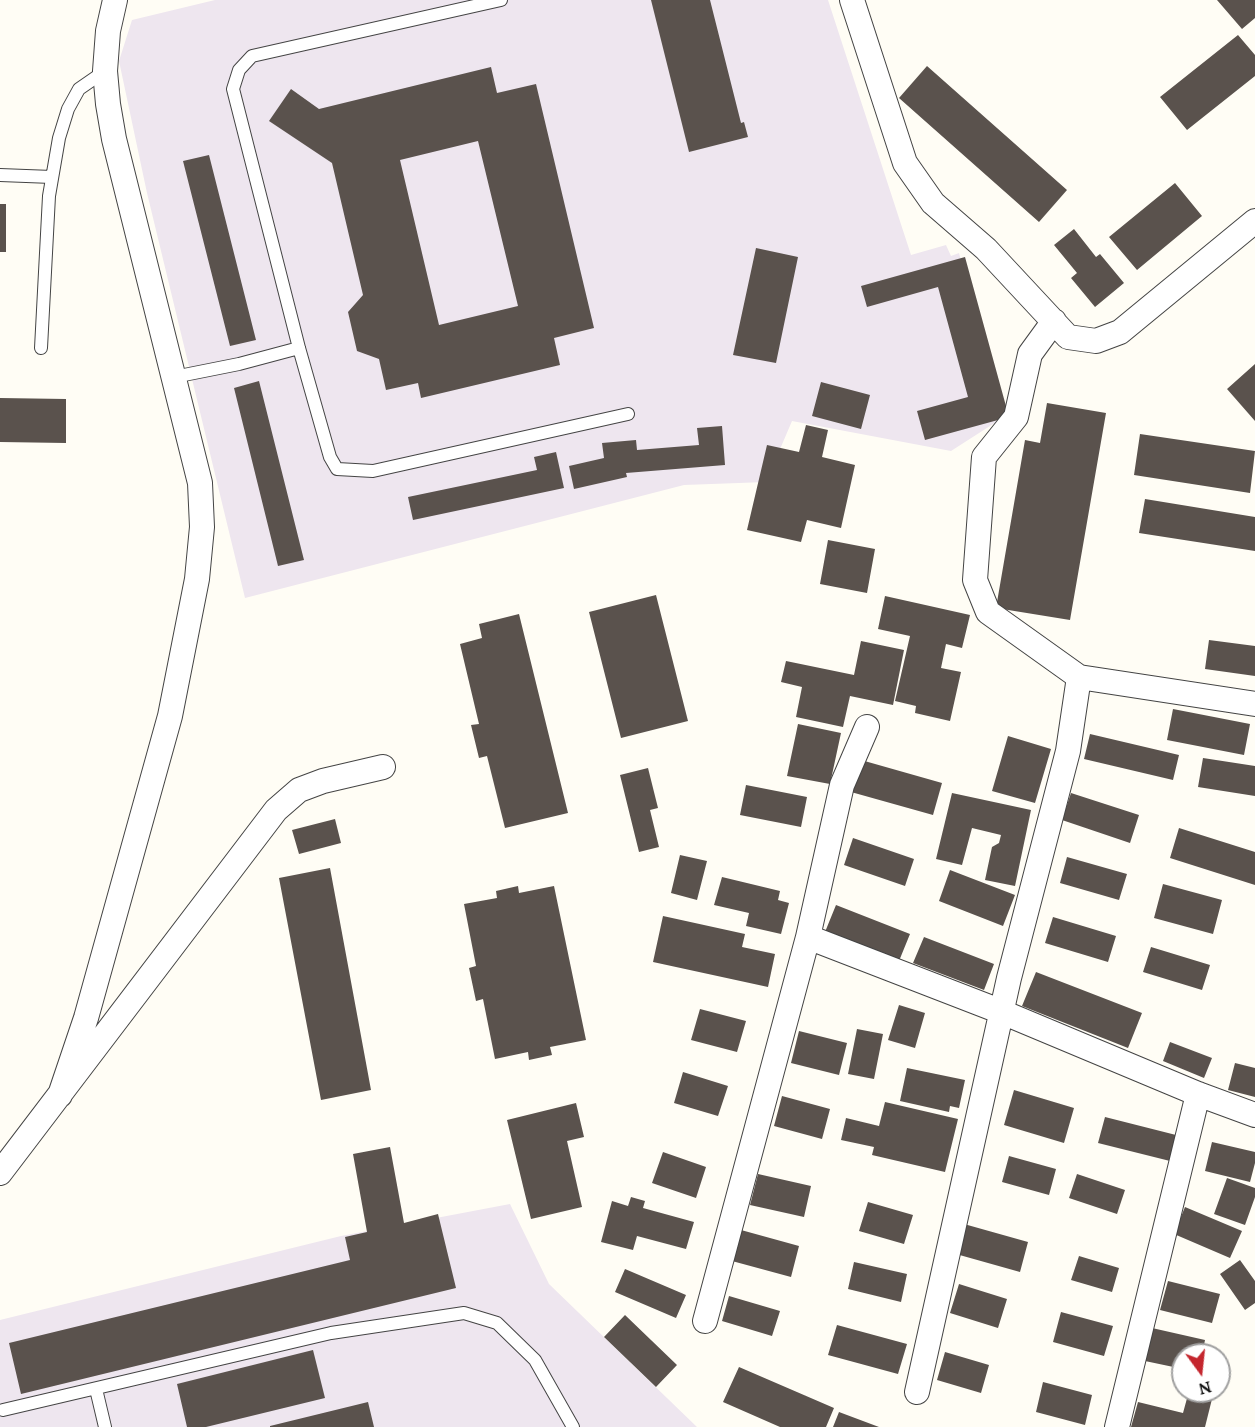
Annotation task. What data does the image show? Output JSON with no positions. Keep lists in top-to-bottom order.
{
  "north": "bottom"
}
